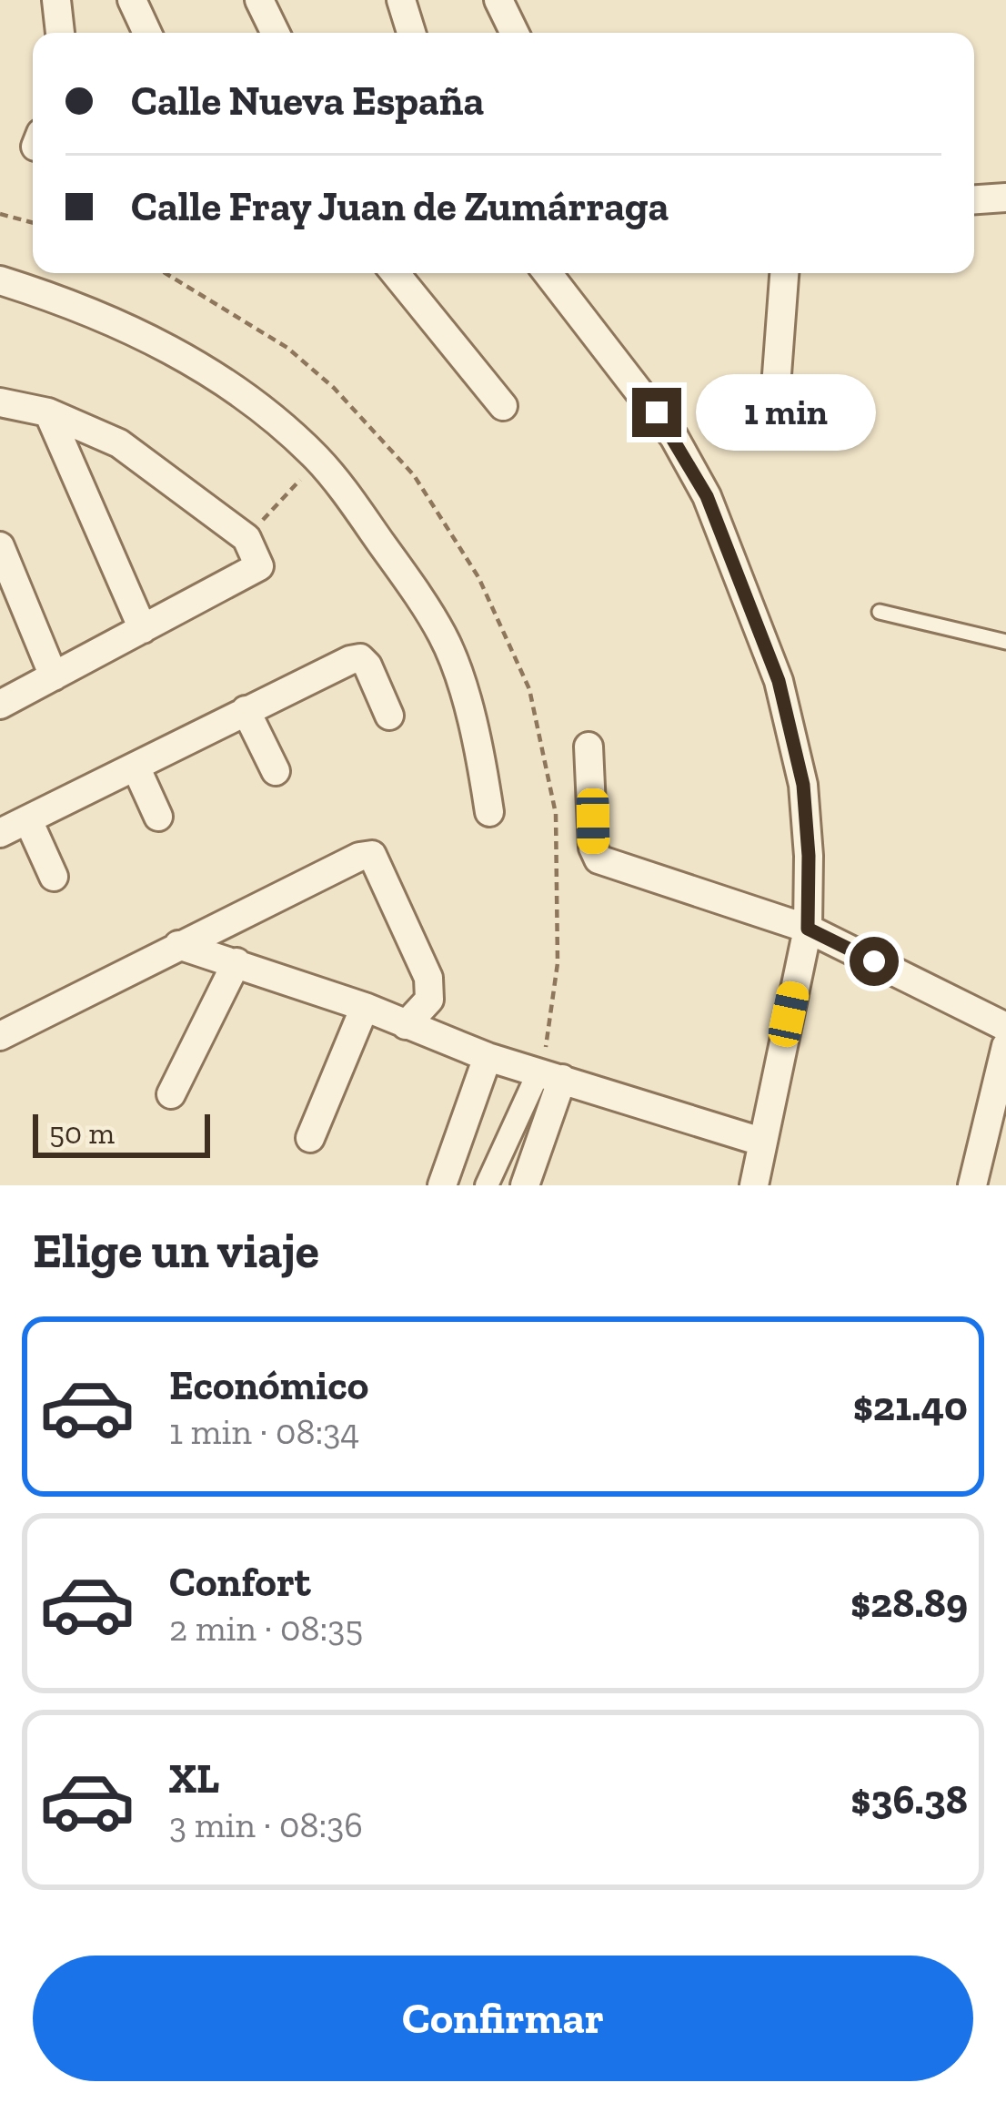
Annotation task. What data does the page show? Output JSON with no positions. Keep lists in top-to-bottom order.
{
  "scale_bar": "50 m",
  "page": {
    "banner": ["Calle Nueva España", "Calle Fray Juan de Zumárraga"],
    "bubble": "1 min",
    "scale": "50 m",
    "heading": "Elige un viaje",
    "list": [
      {
        "name": "Económico",
        "note": "1 min · 08:34",
        "value": "$21.40"
      },
      {
        "name": "Confort",
        "note": "2 min · 08:35",
        "value": "$28.89"
      },
      {
        "name": "XL",
        "note": "3 min · 08:36",
        "value": "$36.38"
      }
    ],
    "buttons": "Confirmar"
  }
}
